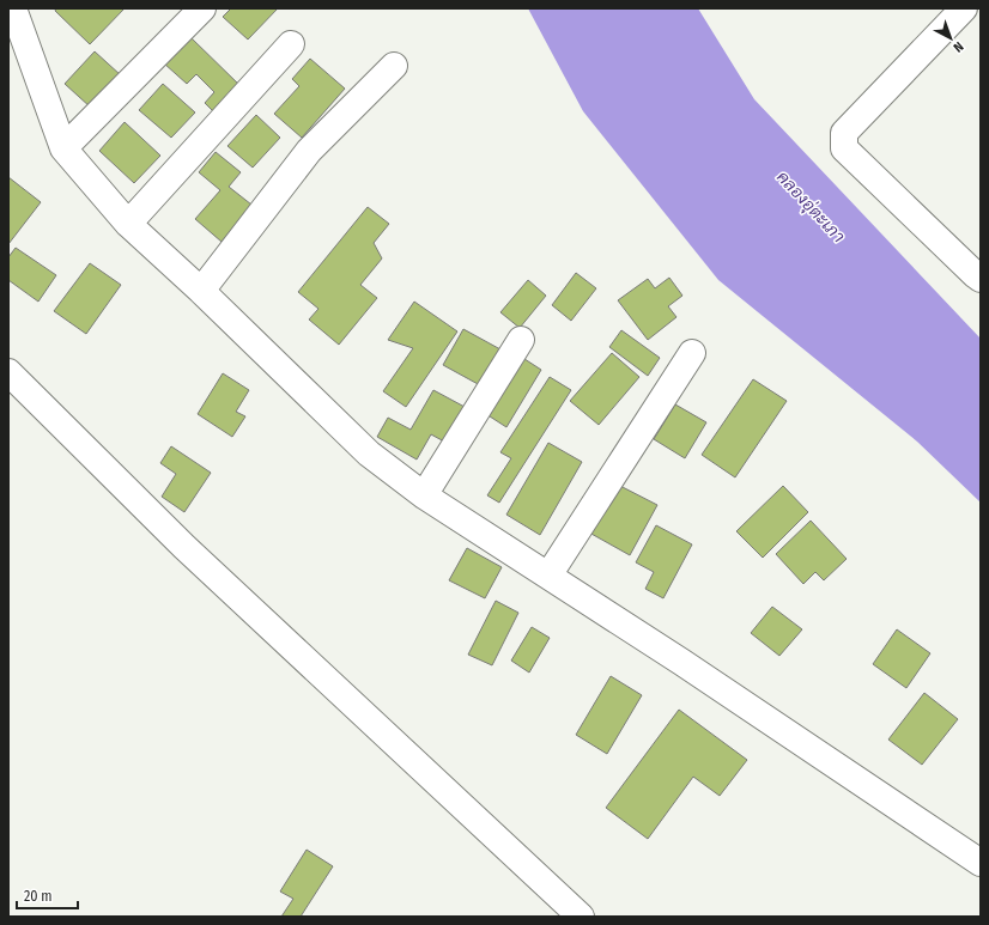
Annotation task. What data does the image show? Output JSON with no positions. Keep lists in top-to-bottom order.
{
  "water": ["คลองอุ่ตะเภา"],
  "scale_bar": "20 m",
  "north": "bottom right"
}
